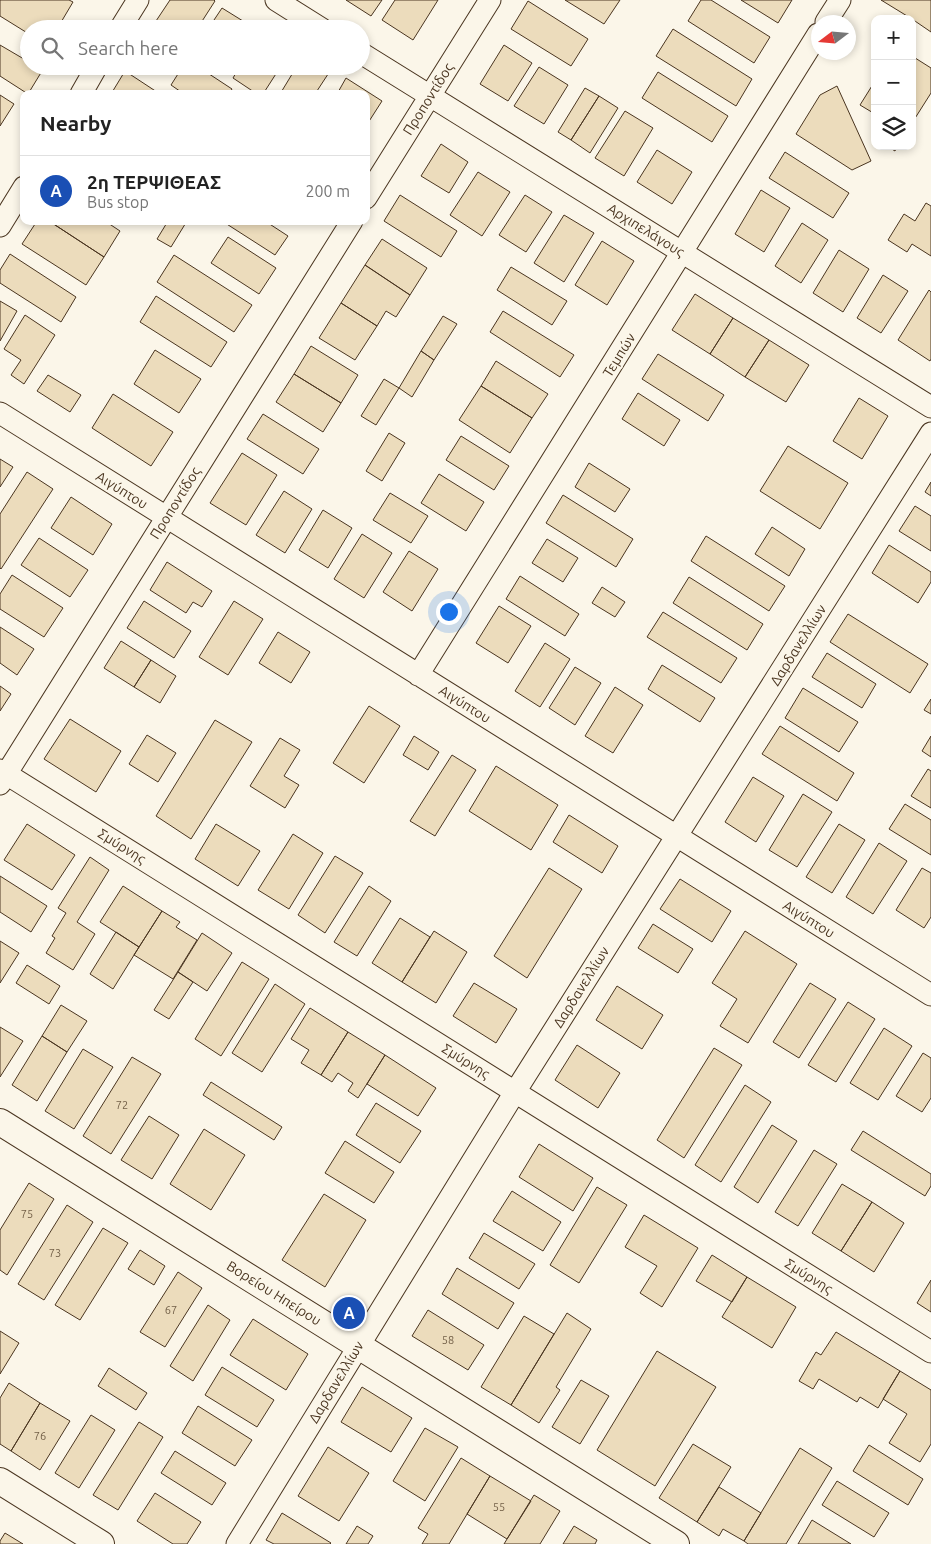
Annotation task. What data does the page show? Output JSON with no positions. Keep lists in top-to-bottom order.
{
  "streets": {
    "street": [
      "Προποντίδος",
      "Αρχιπελάγους",
      "Τεμπών",
      "Αιγύπτου",
      "Δαρδανελλίων",
      "Σμύρνης",
      "Βορείου Ηπείρου"
    ]
  },
  "crossings": [
    ["Προποντίδος", "Αρχιπελάγους"],
    ["Προποντίδος", "Αιγύπτου"],
    ["Προποντίδος", "Σμύρνης"],
    ["Αρχιπελάγους", "Τεμπών"],
    ["Τεμπών", "Αιγύπτου"],
    ["Αιγύπτου", "Δαρδανελλίων"],
    ["Δαρδανελλίων", "Σμύρνης"],
    ["Δαρδανελλίων", "Βορείου Ηπείρου"]
  ],
  "house_numbers": [
    "72",
    "75",
    "73",
    "67",
    "58",
    "76",
    "55"
  ],
  "north": "left",
  "page": {
    "map_buttons": ["+", "−"],
    "search": "Search here",
    "heading": "Nearby",
    "list": [
      {
        "mark": "A",
        "name": "2η ΤΕΡΨΙΘΕΑΣ",
        "note": "Bus stop",
        "value": "200 m"
      }
    ],
    "pins": "A"
  }
}
